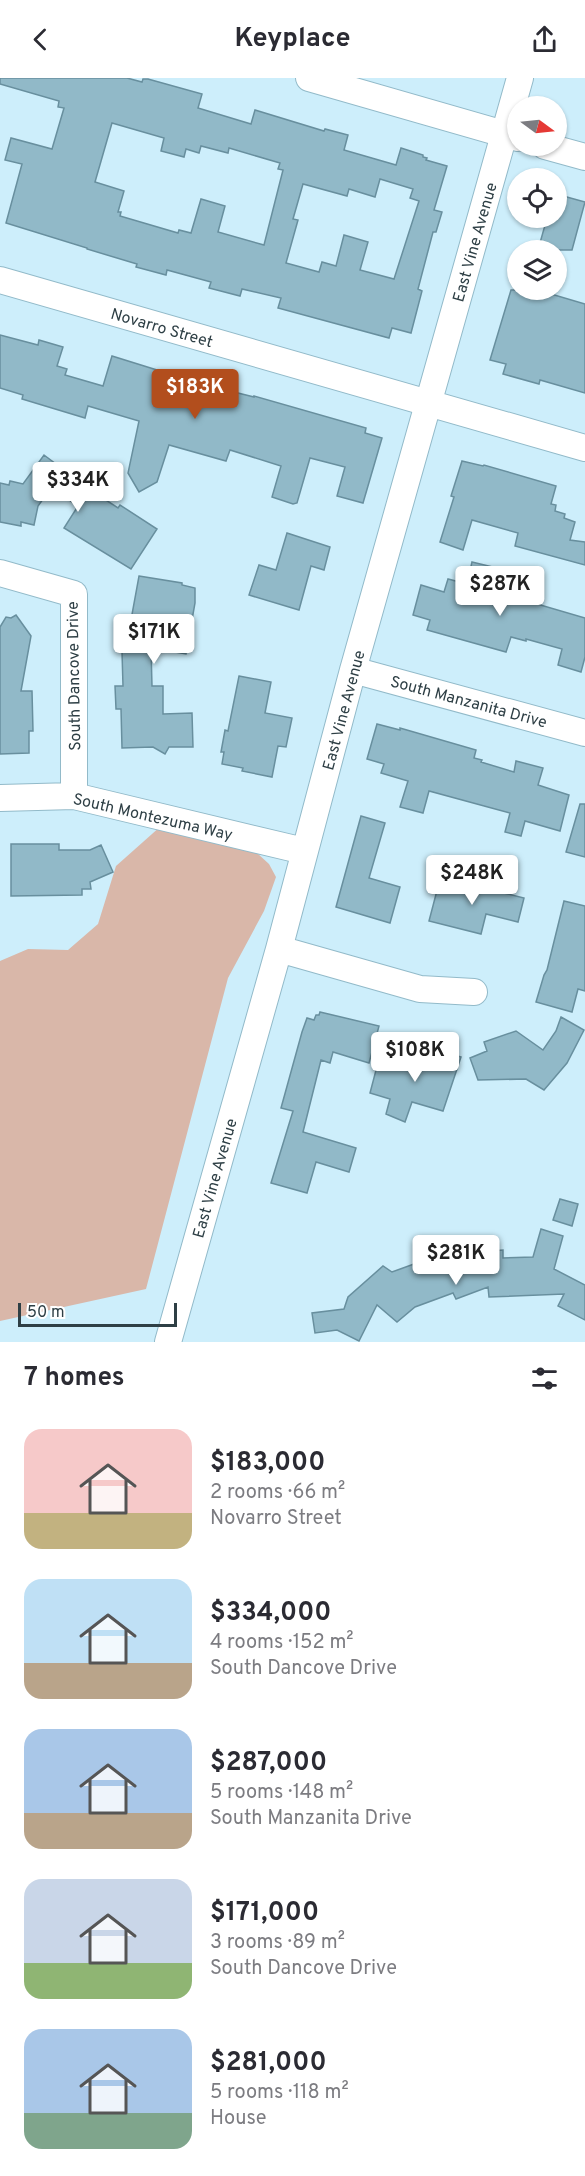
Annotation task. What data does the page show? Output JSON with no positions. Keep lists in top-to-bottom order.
{
  "streets": {
    "street": [
      "East Vine Avenue",
      "Novarro Street",
      "South Dancove Drive",
      "South Manzanita Drive",
      "South Montezuma Way"
    ]
  },
  "crossings": [
    ["East Vine Avenue", "Novarro Street"],
    ["East Vine Avenue", "South Manzanita Drive"],
    ["East Vine Avenue", "South Montezuma Way"],
    ["South Dancove Drive", "South Montezuma Way"]
  ],
  "scale_bar": "50 m",
  "north": "right",
  "page": {
    "header": "Keyplace",
    "price": [
      "$183K",
      "$334K",
      "$287K",
      "$171K",
      "$248K",
      "$108K",
      "$281K"
    ],
    "scale": "50 m",
    "heading": "7 homes",
    "list": [
      {
        "name": "$183,000",
        "note": "2 rooms · 66 m² · Novarro Street"
      },
      {
        "name": "$334,000",
        "note": "4 rooms · 152 m² · South Dancove Drive"
      },
      {
        "name": "$287,000",
        "note": "5 rooms · 148 m² · South Manzanita Drive"
      },
      {
        "name": "$171,000",
        "note": "3 rooms · 89 m² · South Dancove Drive"
      },
      {
        "name": "$281,000",
        "note": "5 rooms · 118 m² · House"
      }
    ]
  }
}
